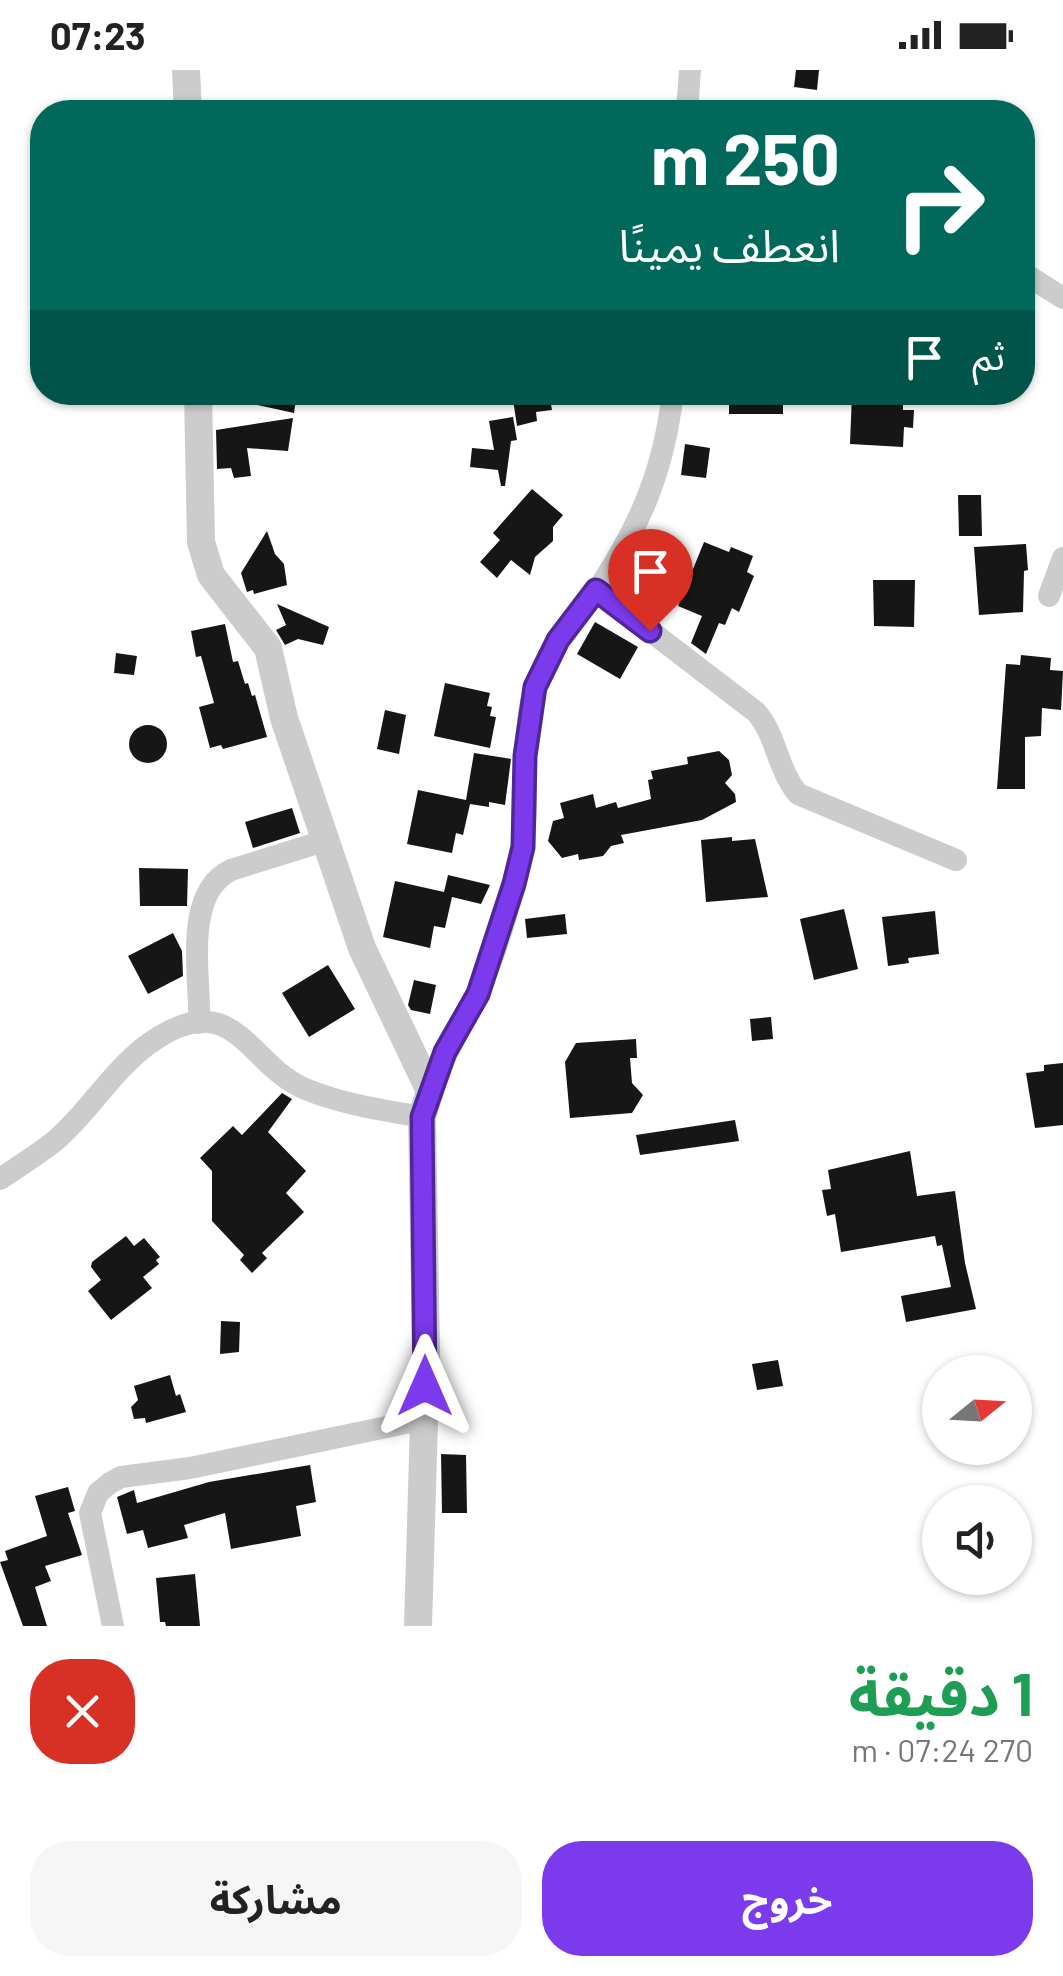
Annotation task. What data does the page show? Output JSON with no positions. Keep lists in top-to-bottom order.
{
  "north": "right",
  "page": {
    "status": "07:23",
    "turn": ["250 m", "انعطف يمينًا"],
    "then": "ثم",
    "heading": ["1 دقيقة", "270 m · 07:24"],
    "buttons": ["خروج", "مشاركة"]
  }
}
